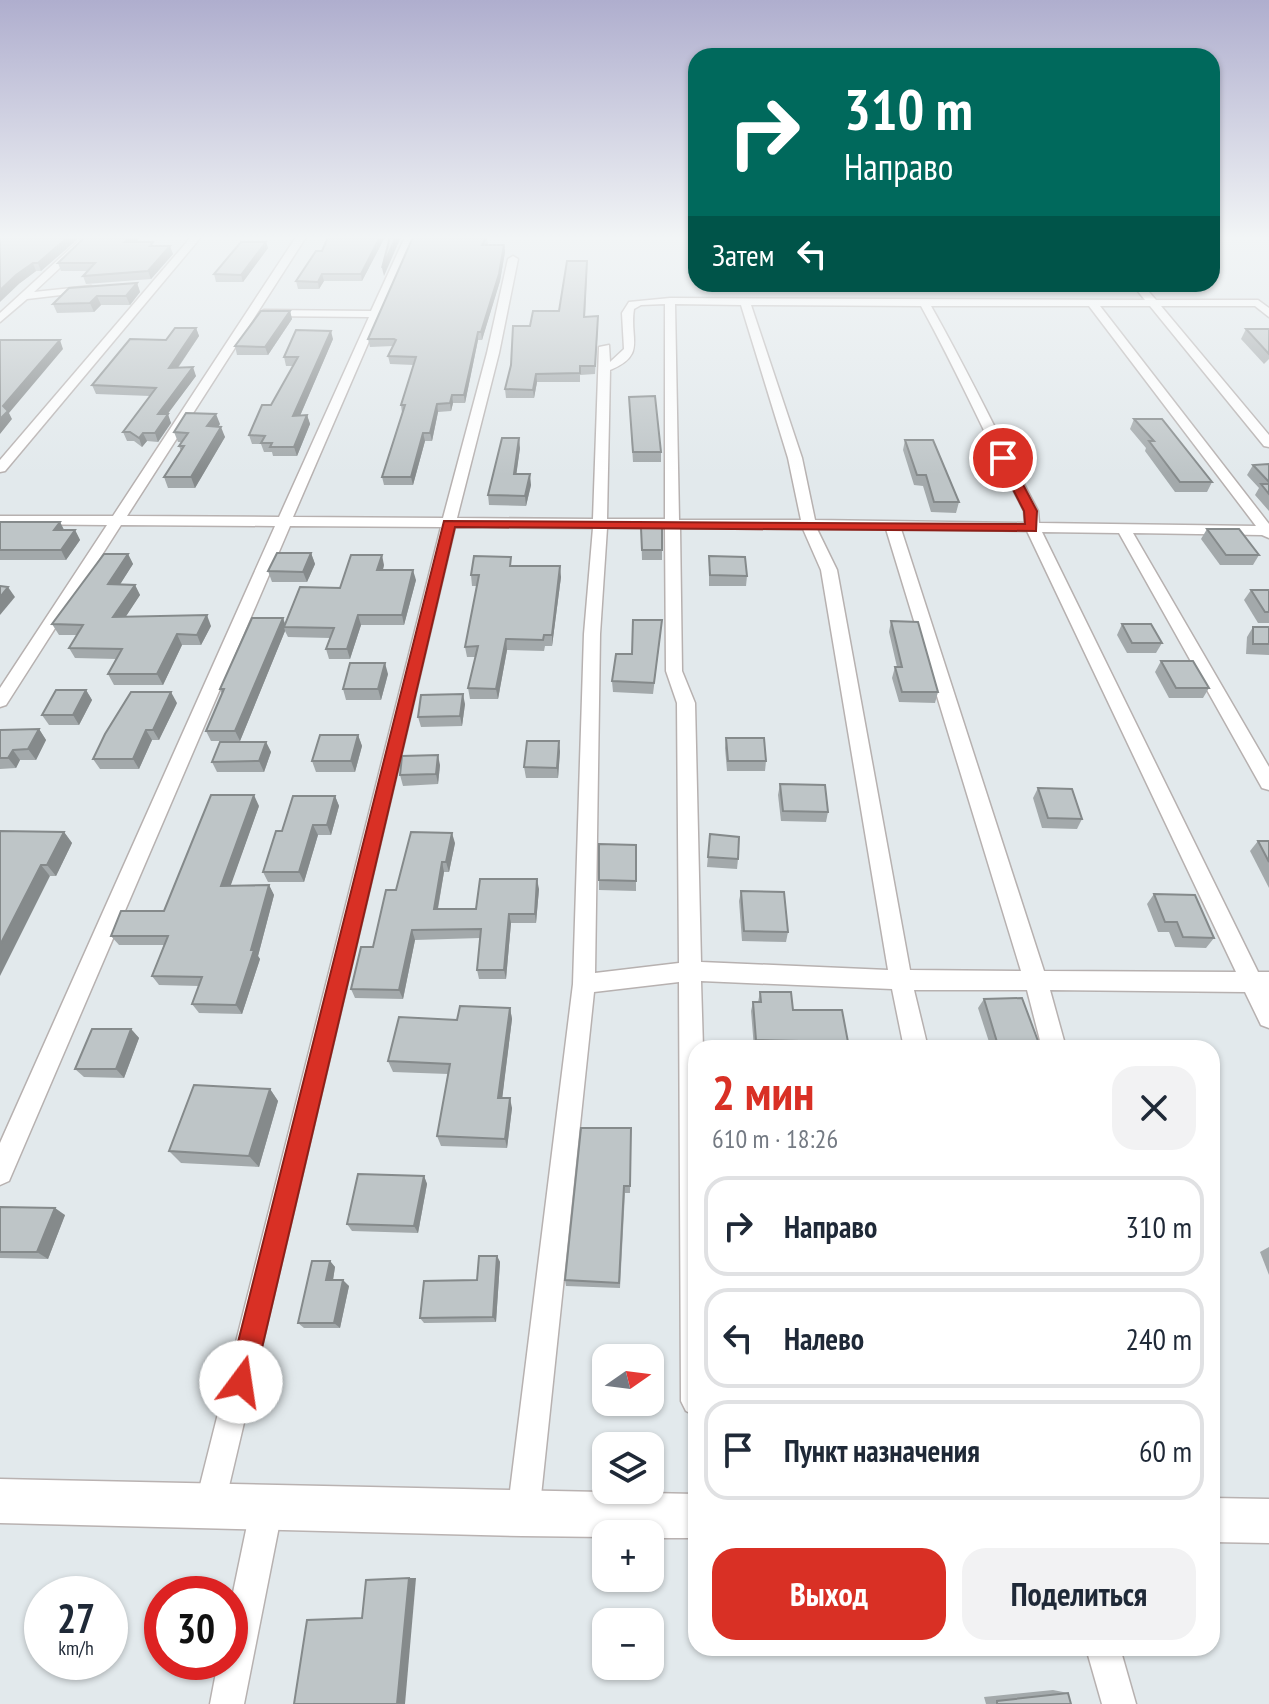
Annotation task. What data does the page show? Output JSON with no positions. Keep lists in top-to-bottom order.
{
  "north": "right",
  "page": {
    "turn": ["310 m", "Направо"],
    "then": "Затем",
    "heading": ["2 мин", "610 m · 18:26"],
    "list": [
      {
        "name": "Направо",
        "value": "310 m"
      },
      {
        "name": "Налево",
        "value": "240 m"
      },
      {
        "name": "Пункт назначения",
        "value": "60 m"
      }
    ],
    "map_buttons": ["+", "−"],
    "buttons": ["Выход", "Поделиться"],
    "speed": "27 km/h",
    "limit": "30"
  }
}
